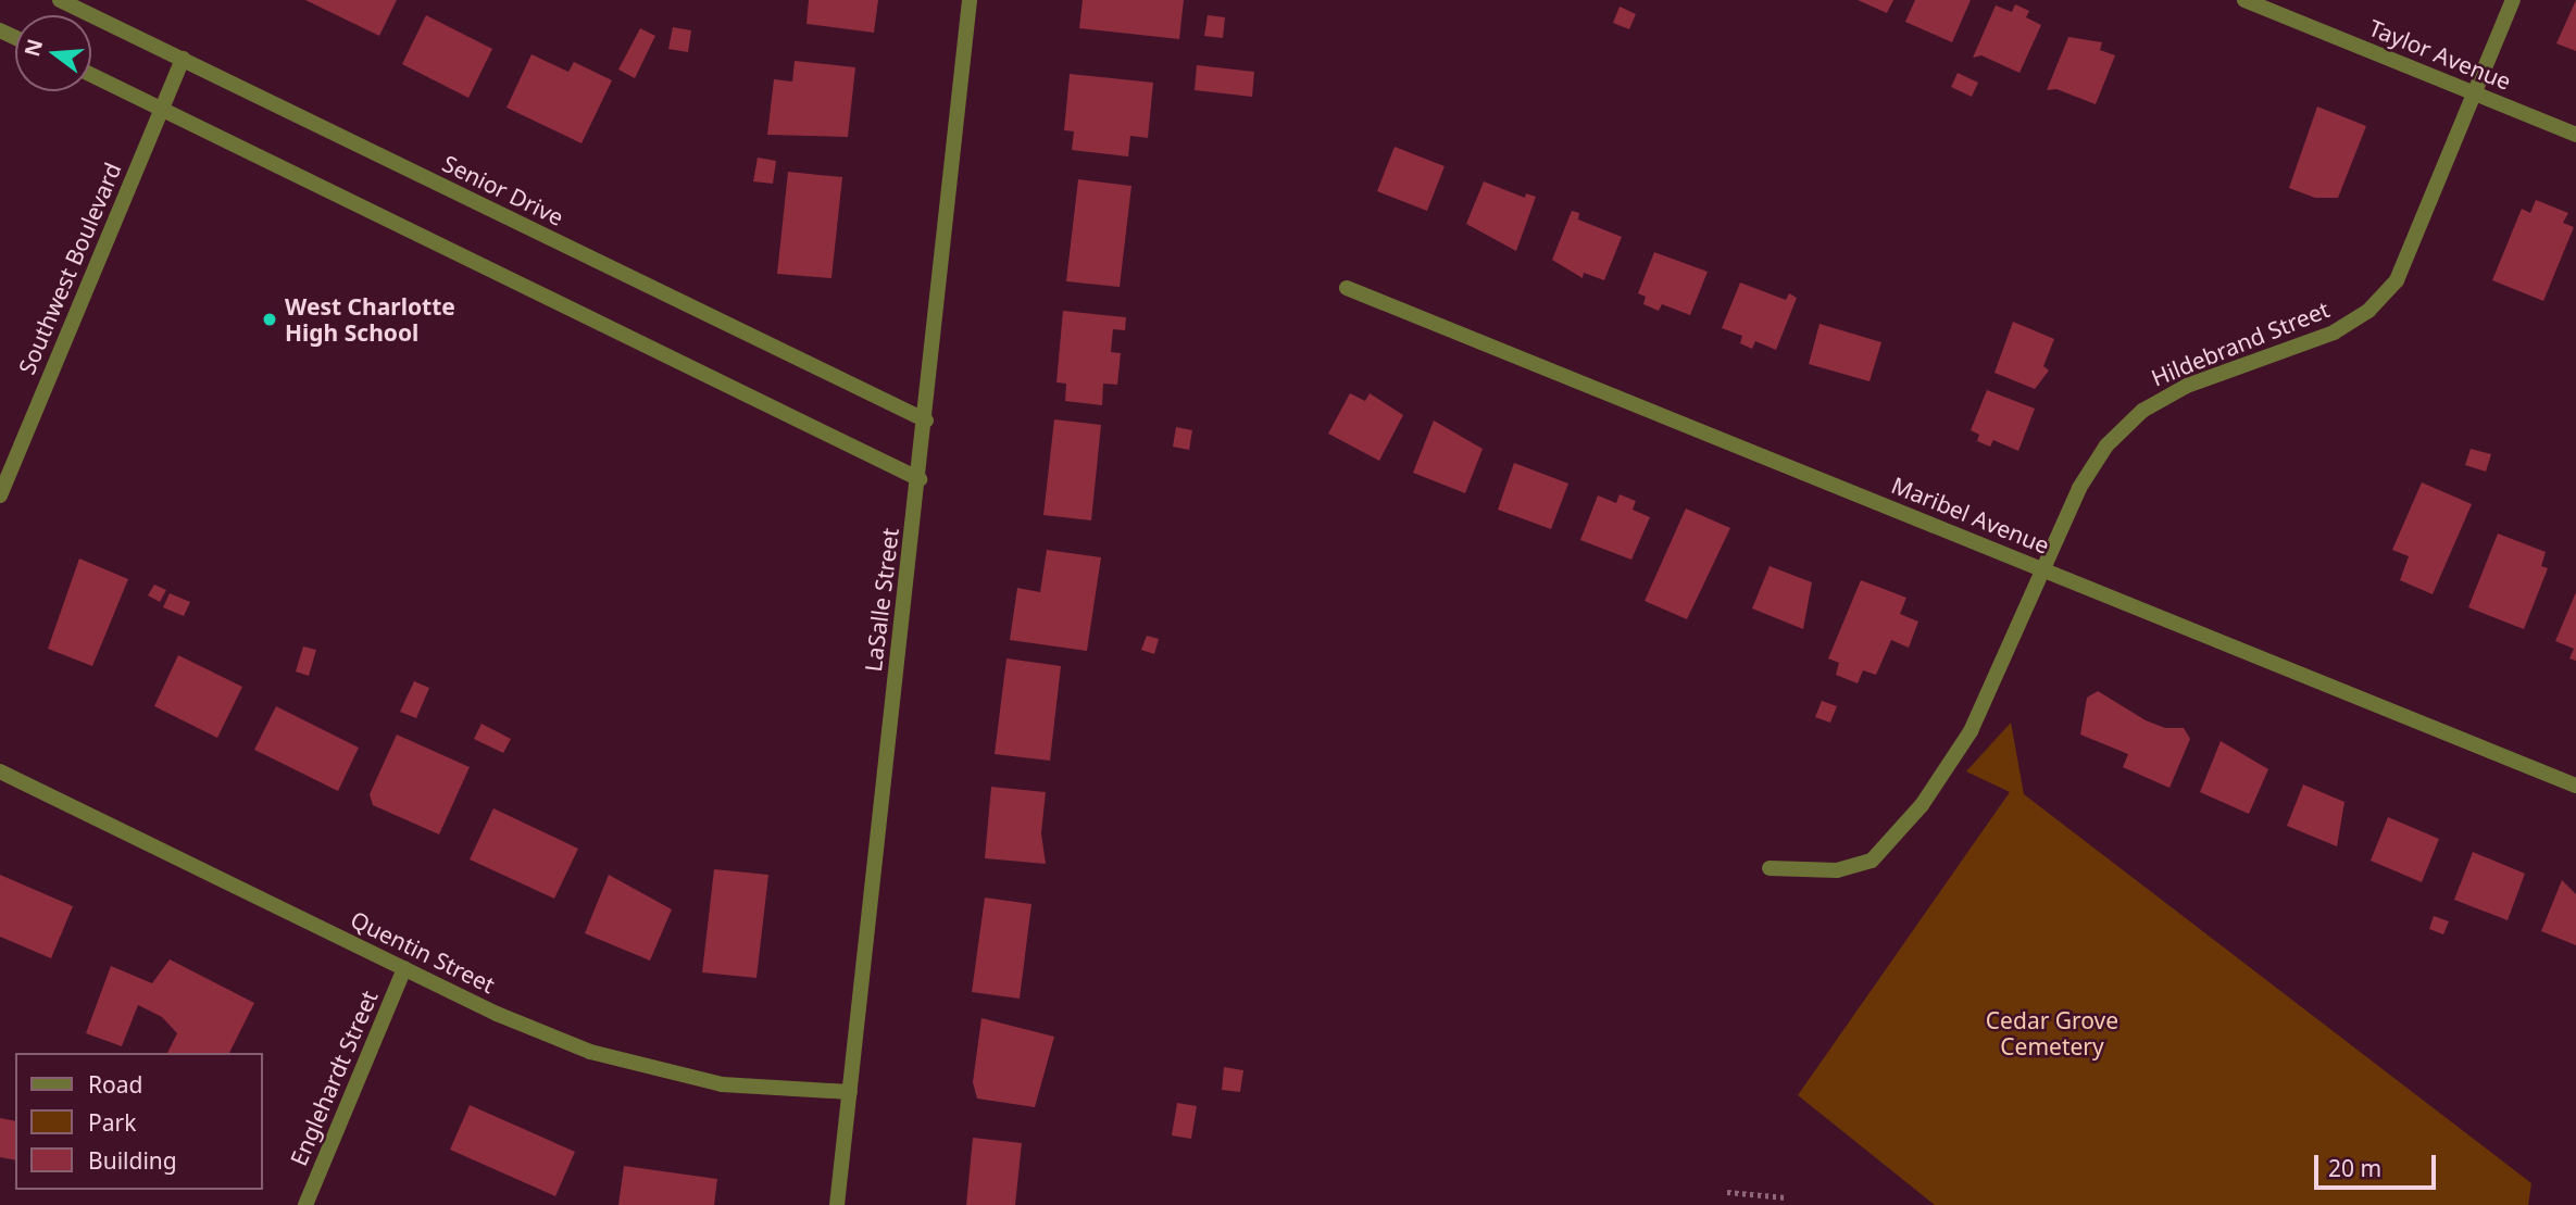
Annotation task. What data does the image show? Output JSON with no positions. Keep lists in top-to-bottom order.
{
  "streets": {
    "street": [
      "Taylor Avenue",
      "Senior Drive",
      "Southwest Boulevard",
      "Hildebrand Street",
      "Maribel Avenue",
      "LaSalle Street",
      "Quentin Street",
      "Englehardt Street"
    ]
  },
  "crossings": [
    ["Taylor Avenue", "Hildebrand Street"],
    ["Senior Drive", "Southwest Boulevard"],
    ["Senior Drive", "LaSalle Street"],
    ["Hildebrand Street", "Maribel Avenue"],
    ["LaSalle Street", "Quentin Street"],
    ["Quentin Street", "Englehardt Street"]
  ],
  "parks": ["Cedar Grove Cemetery"],
  "places": ["West Charlotte High School"],
  "legend": ["Road", "Park", "Building"],
  "scale_bar": "20 m",
  "north": "left"
}
